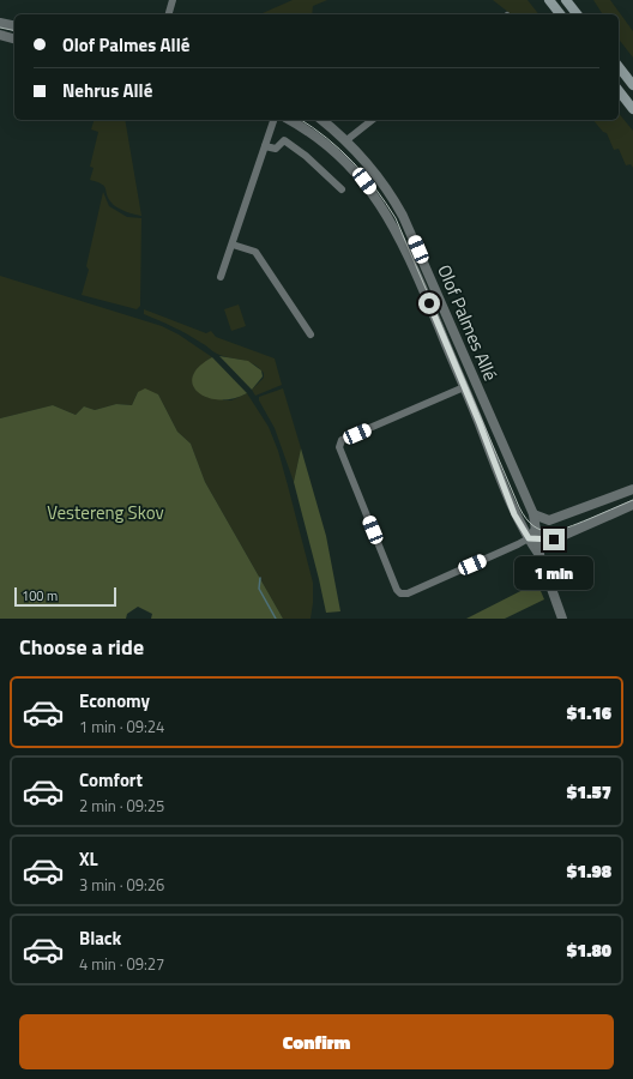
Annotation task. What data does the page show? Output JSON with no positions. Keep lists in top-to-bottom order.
{
  "streets": {
    "street": ["Olof Palmes Allé"]
  },
  "parks": ["Vestereng Skov"],
  "scale_bar": "100 m",
  "page": {
    "banner": ["Olof Palmes Allé", "Nehrus Allé"],
    "bubble": "1 min",
    "scale": "100 m",
    "heading": "Choose a ride",
    "list": [
      {
        "name": "Economy",
        "note": "1 min · 09:24",
        "value": "$1.16"
      },
      {
        "name": "Comfort",
        "note": "2 min · 09:25",
        "value": "$1.57"
      },
      {
        "name": "XL",
        "note": "3 min · 09:26",
        "value": "$1.98"
      },
      {
        "name": "Black",
        "note": "4 min · 09:27",
        "value": "$1.80"
      }
    ],
    "buttons": "Confirm"
  }
}
